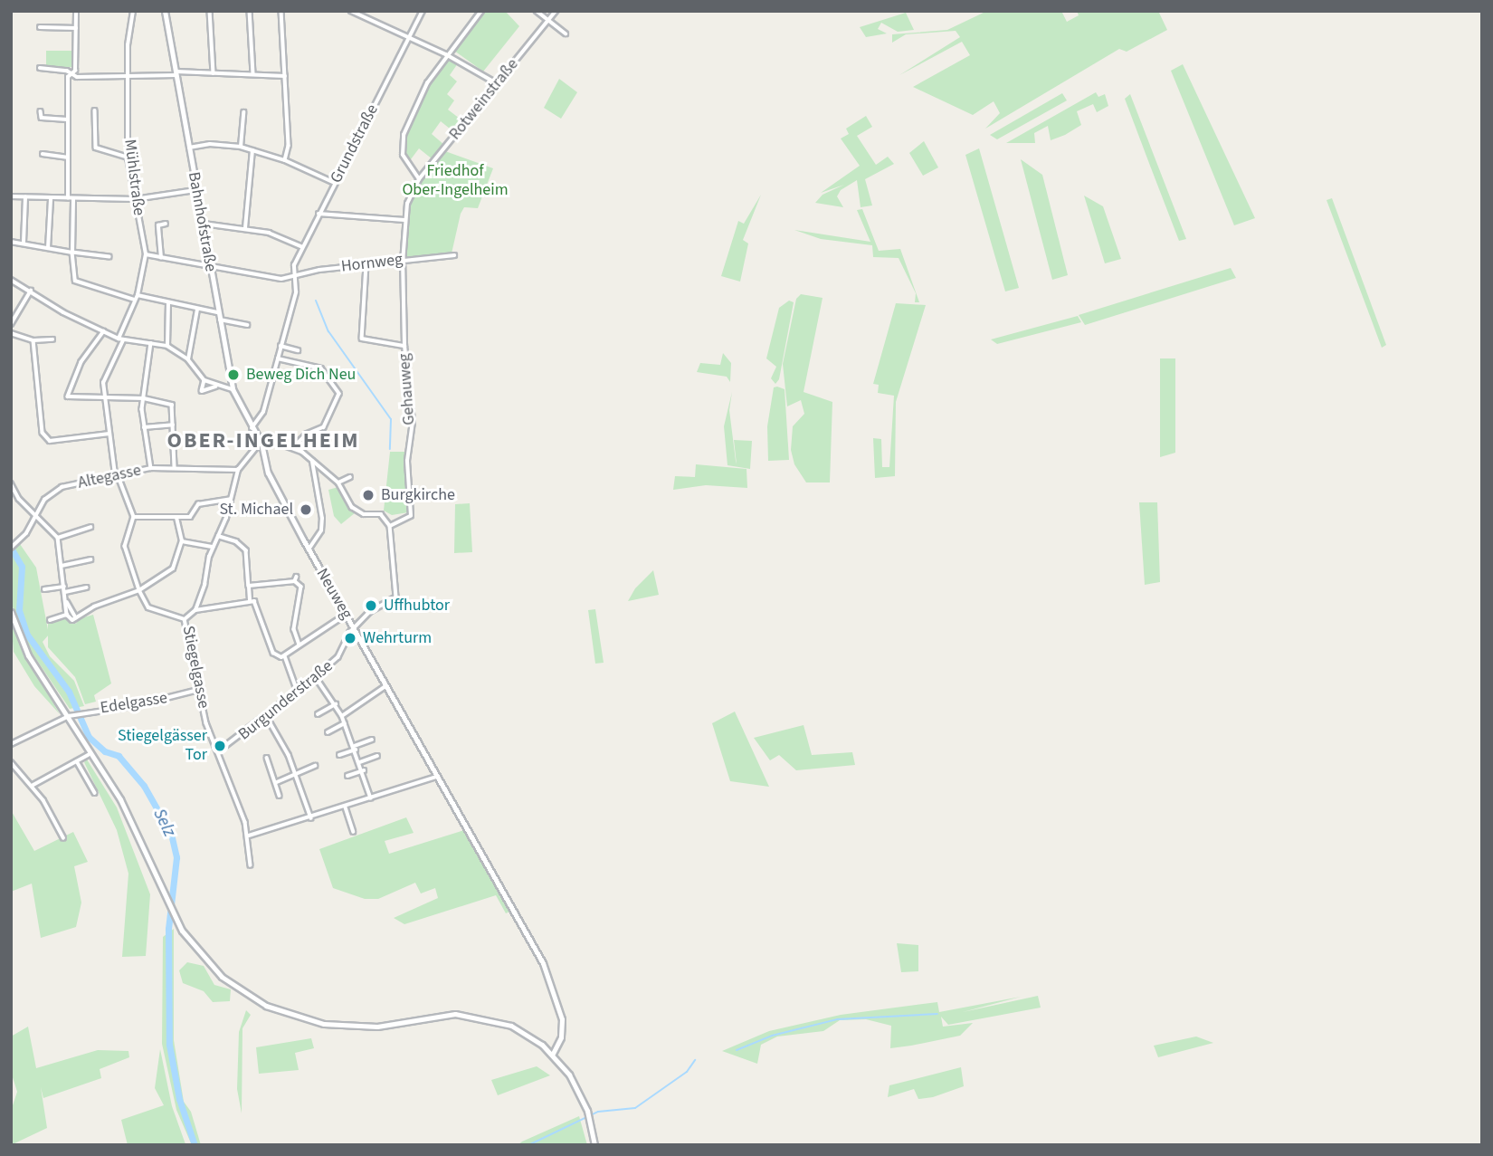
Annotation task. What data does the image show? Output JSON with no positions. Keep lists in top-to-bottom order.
{
  "streets": {
    "street": [
      "Rotweinstraße",
      "Grundstraße",
      "Mühlstraße",
      "Bahnhofstraße",
      "Hornweg",
      "Gehauweg",
      "Altegasse",
      "Neuweg",
      "Stiegelgasse",
      "Burgunderstraße",
      "Edelgasse"
    ]
  },
  "crossings": [
    ["Rotweinstraße", "Hornweg"],
    ["Rotweinstraße", "Gehauweg"],
    ["Grundstraße", "Bahnhofstraße"],
    ["Grundstraße", "Hornweg"],
    ["Mühlstraße", "Altegasse"],
    ["Bahnhofstraße", "Neuweg"],
    ["Bahnhofstraße", "Stiegelgasse"],
    ["Hornweg", "Gehauweg"],
    ["Gehauweg", "Burgunderstraße"],
    ["Altegasse", "Stiegelgasse"],
    ["Neuweg", "Stiegelgasse"],
    ["Neuweg", "Burgunderstraße"],
    ["Stiegelgasse", "Burgunderstraße"],
    ["Stiegelgasse", "Edelgasse"]
  ],
  "districts": ["OBER-INGELHEIM"],
  "water": ["Selz"],
  "parks": ["Friedhof Ober-Ingelheim"],
  "places": [
    "Beweg Dich Neu",
    "Burgkirche",
    "St. Michael",
    "Uffhubtor",
    "Wehrturm",
    "Stiegelgässer Tor"
  ]
}
